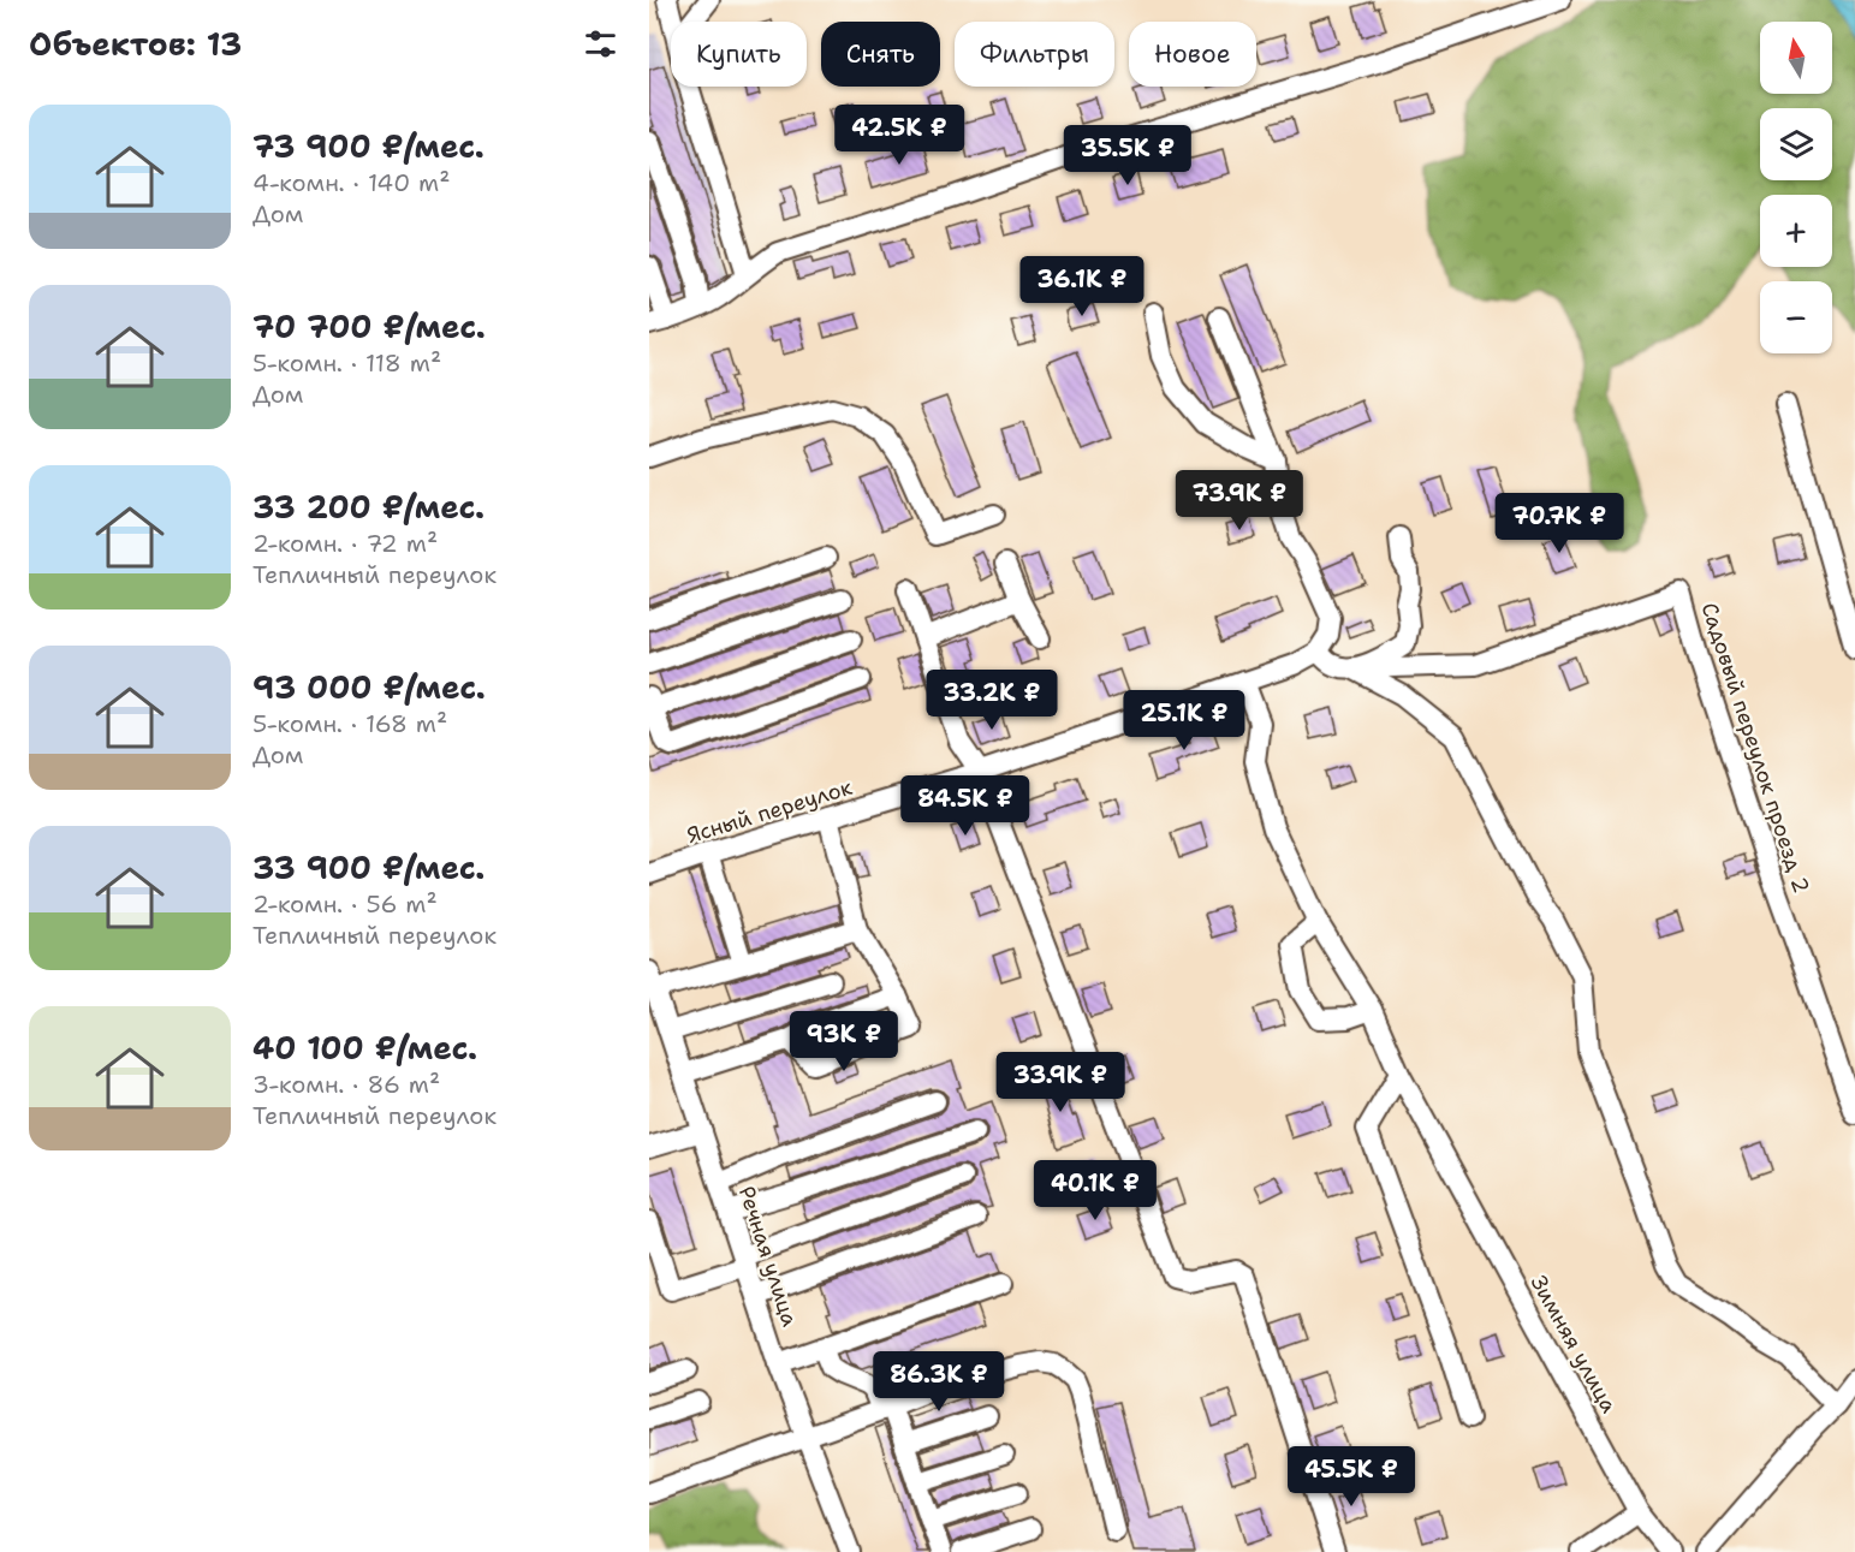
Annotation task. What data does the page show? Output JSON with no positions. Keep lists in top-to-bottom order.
{
  "streets": {
    "street": [
      "Садовый переулок проезд 2",
      "Ясный переулок",
      "Речная улица",
      "Зимняя улица"
    ]
  },
  "crossings": [
    ["Ясный переулок", "Зимняя улица"]
  ],
  "north": "top",
  "page": {
    "heading": "Объектов: 13",
    "map_buttons": ["+", "−"],
    "chip": [
      "Купить",
      "Снять",
      "Фильтры",
      "Новое"
    ],
    "list": [
      {
        "name": "73 900 ₽/мес.",
        "note": "4-комн. · 140 m² · Дом"
      },
      {
        "name": "70 700 ₽/мес.",
        "note": "5-комн. · 118 m² · Дом"
      },
      {
        "name": "33 200 ₽/мес.",
        "note": "2-комн. · 72 m² · Тепличный переулок"
      },
      {
        "name": "93 000 ₽/мес.",
        "note": "5-комн. · 168 m² · Дом"
      },
      {
        "name": "33 900 ₽/мес.",
        "note": "2-комн. · 56 m² · Тепличный переулок"
      },
      {
        "name": "40 100 ₽/мес.",
        "note": "3-комн. · 86 m² · Тепличный переулок"
      }
    ],
    "price": [
      "42.5K ₽",
      "35.5K ₽",
      "36.1K ₽",
      "73.9K ₽",
      "70.7K ₽",
      "33.2K ₽",
      "25.1K ₽",
      "84.5K ₽",
      "93K ₽",
      "33.9K ₽",
      "40.1K ₽",
      "86.3K ₽",
      "45.5K ₽"
    ]
  }
}
